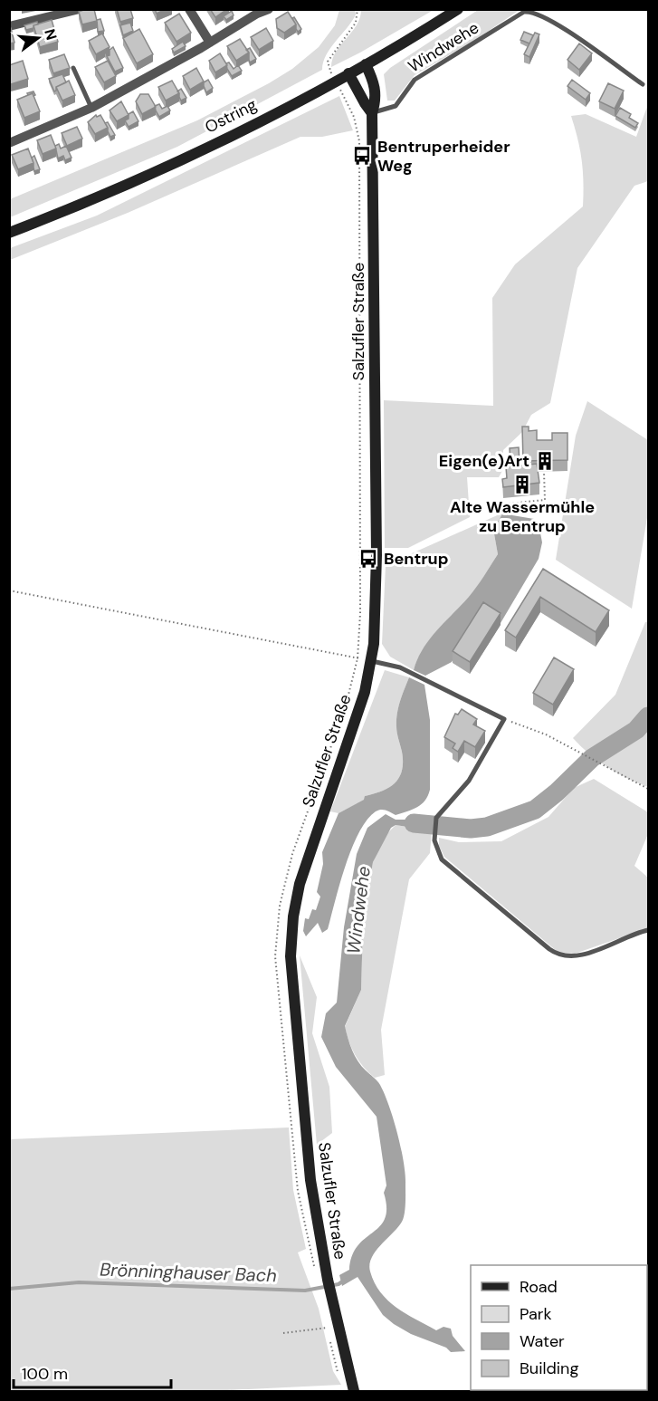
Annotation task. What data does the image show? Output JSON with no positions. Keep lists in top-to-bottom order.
{
  "streets": {
    "main road": ["Ostring", "Salzufler Straße"],
    "lane": ["Windwehe"]
  },
  "crossings": [
    ["Windwehe", "Salzufler Straße"],
    ["Ostring", "Salzufler Straße"]
  ],
  "water": ["Windwehe", "Brönninghauser Bach"],
  "places": {
    "bus stop": ["Bentruperheider Weg", "Bentrup"],
    "building": ["Eigen(e)Art", "Alte Wassermühle zu Bentrup"]
  },
  "legend": [
    "Road",
    "Park",
    "Water",
    "Building"
  ],
  "scale_bar": "100 m",
  "north": "right"
}
